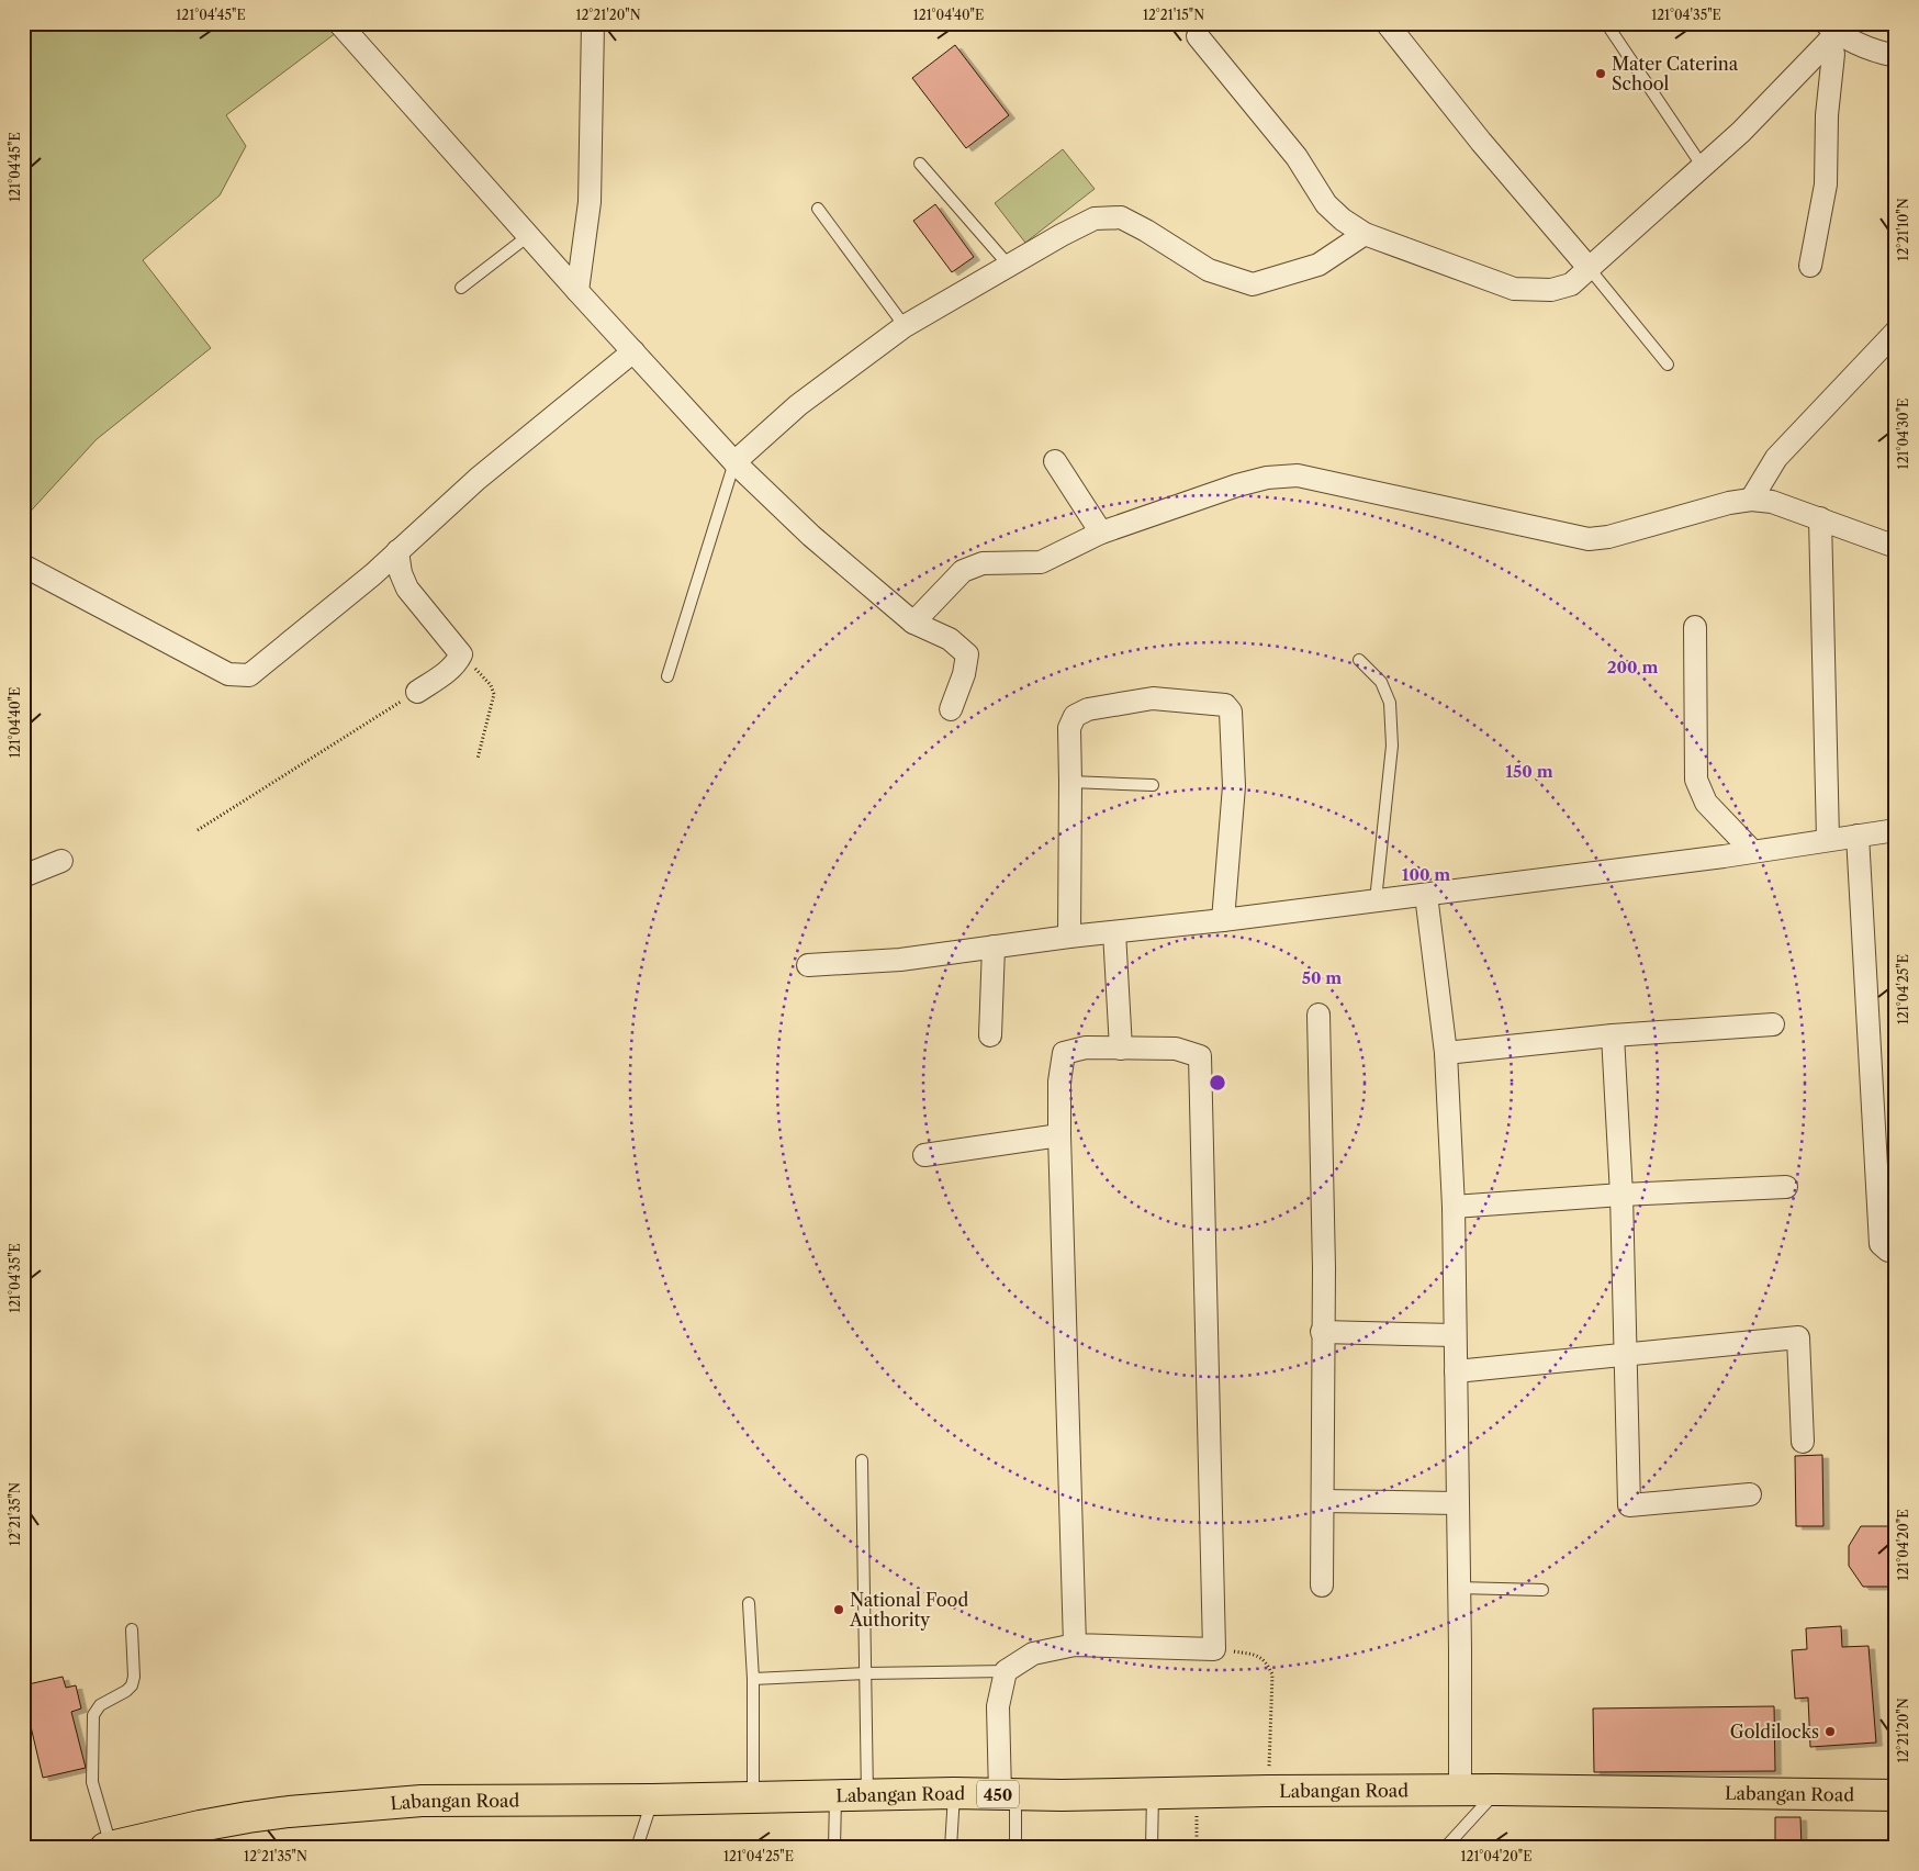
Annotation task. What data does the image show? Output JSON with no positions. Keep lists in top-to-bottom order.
{
  "streets": {
    "main road": ["Labangan Road", "450"]
  },
  "places": ["Mater Caterina School", "National Food Authority", "Goldilocks"],
  "coordinates": [
    "121°04'45\"E",
    "12°21'20\"N",
    "121°04'40\"E",
    "12°21'15\"N",
    "121°04'35\"E",
    "12°21'10\"N",
    "121°04'30\"E",
    "121°04'25\"E",
    "12°21'35\"N",
    "121°04'20\"E"
  ],
  "rings": [
    "200 m",
    "150 m",
    "100 m",
    "50 m"
  ]
}
